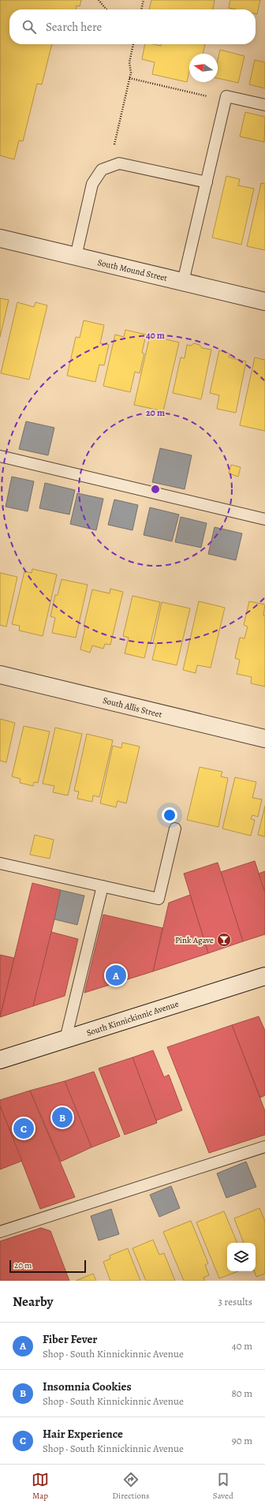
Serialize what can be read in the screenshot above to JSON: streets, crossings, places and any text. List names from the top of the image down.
{
  "streets": {
    "street": ["South Mound Street", "South Allis Street", "South Kinnickinnic Avenue"]
  },
  "places": {
    "bar": ["Pink Agave"]
  },
  "scale_bar": "20 m",
  "north": "left",
  "page": {
    "search": "Search here",
    "pins": ["A", "B", "C"],
    "scale": "20 m",
    "heading": ["Nearby", "3 results"],
    "list": [
      {
        "mark": "A",
        "name": "Fiber Fever",
        "note": "Shop · South Kinnickinnic Avenue",
        "value": "40 m"
      },
      {
        "mark": "B",
        "name": "Insomnia Cookies",
        "note": "Shop · South Kinnickinnic Avenue",
        "value": "80 m"
      },
      {
        "mark": "C",
        "name": "Hair Experience",
        "note": "Shop · South Kinnickinnic Avenue",
        "value": "90 m"
      }
    ],
    "nav": ["Map", "Directions", "Saved"]
  },
  "rings": ["40 m", "20 m"]
}
